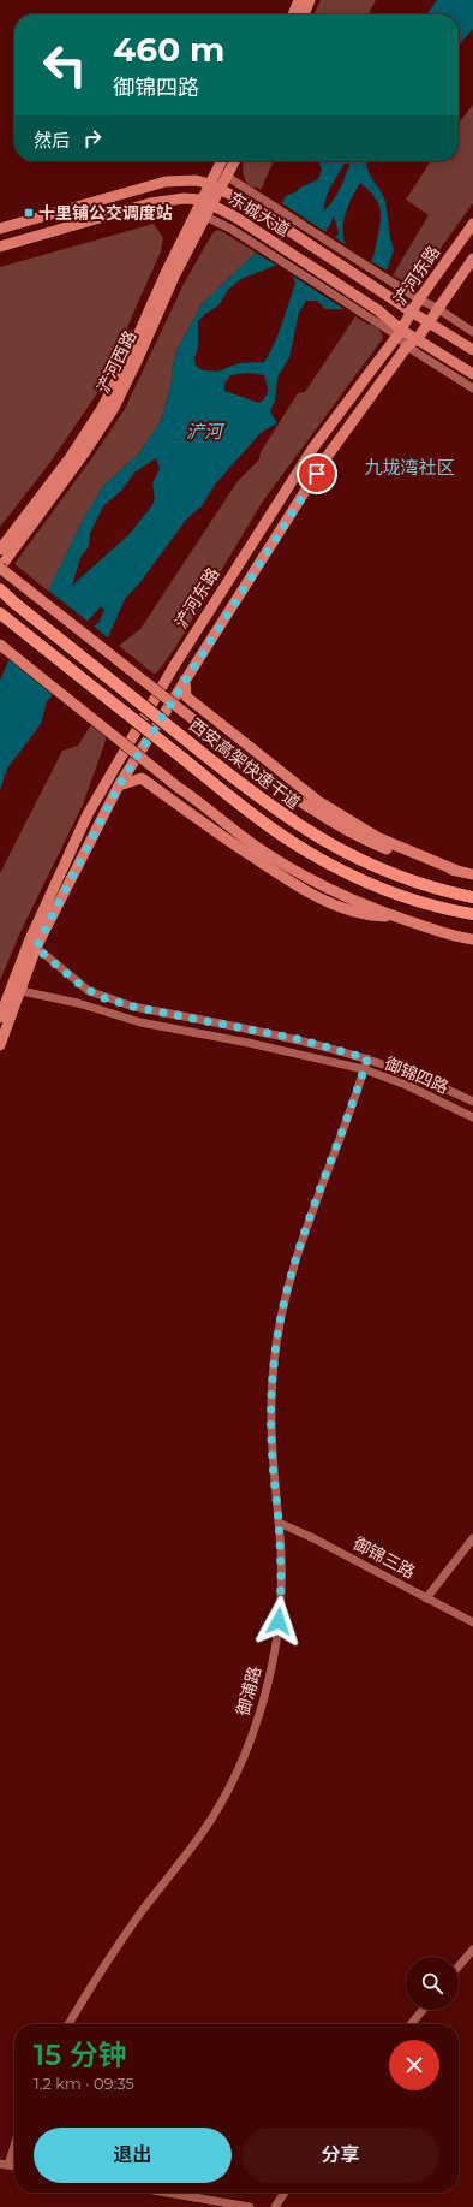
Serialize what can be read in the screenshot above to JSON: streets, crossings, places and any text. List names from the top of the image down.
{
  "streets": {
    "highway": ["西安高架快速干道"],
    "main road": ["东城大道", "浐河东路", "浐河西路"],
    "street": ["御锦四路", "御锦三路", "御浦路"]
  },
  "crossings": [
    ["东城大道", "浐河东路"],
    ["东城大道", "浐河西路"],
    ["浐河东路", "御锦四路"],
    ["御锦四路", "御浦路"],
    ["御锦三路", "御浦路"]
  ],
  "districts": ["九垅湾社区"],
  "water": ["浐河"],
  "places": {
    "transit": ["十里铺公交调度站"]
  },
  "page": {
    "turn": ["460 m", "御锦四路"],
    "then": "然后",
    "heading": ["15 分钟", "1.2 km · 09:35"],
    "buttons": ["退出", "分享"]
  }
}
